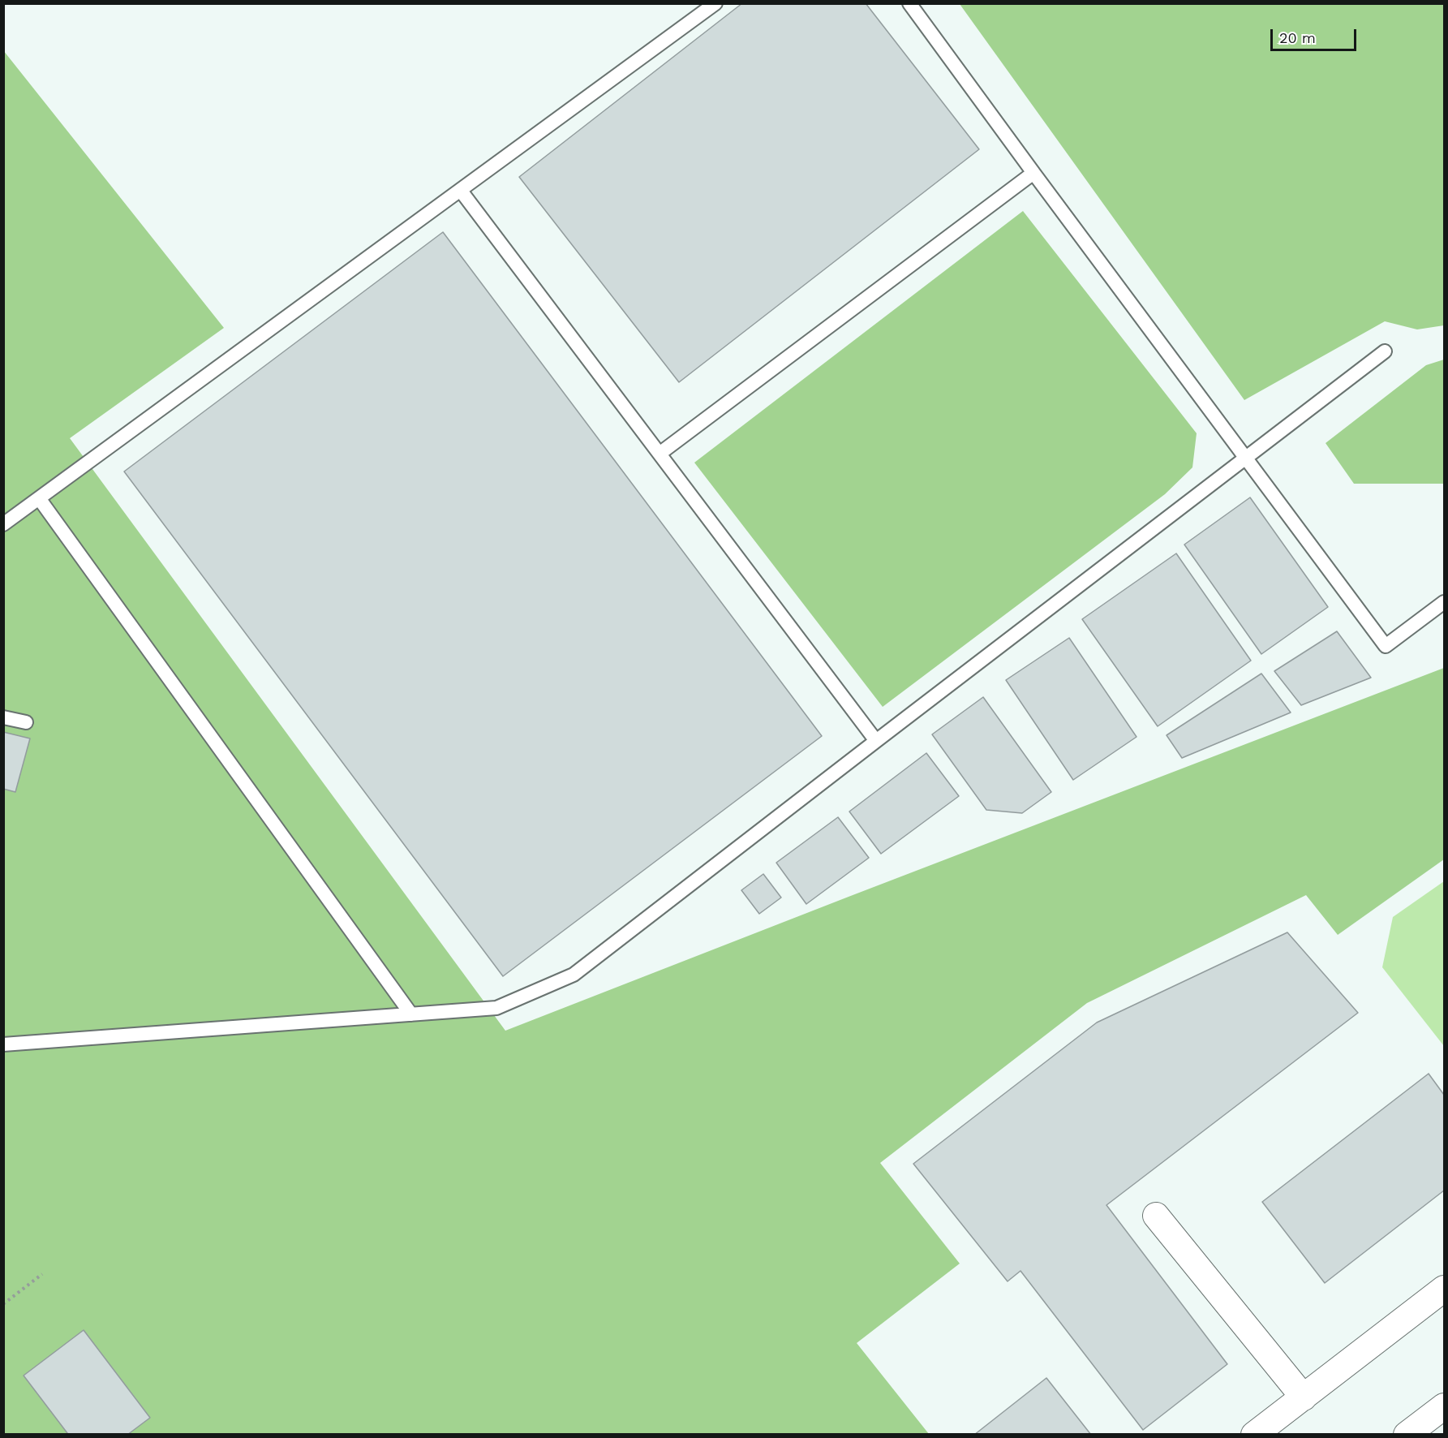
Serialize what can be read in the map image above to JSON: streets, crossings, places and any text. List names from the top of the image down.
{
  "scale_bar": "20 m"
}
